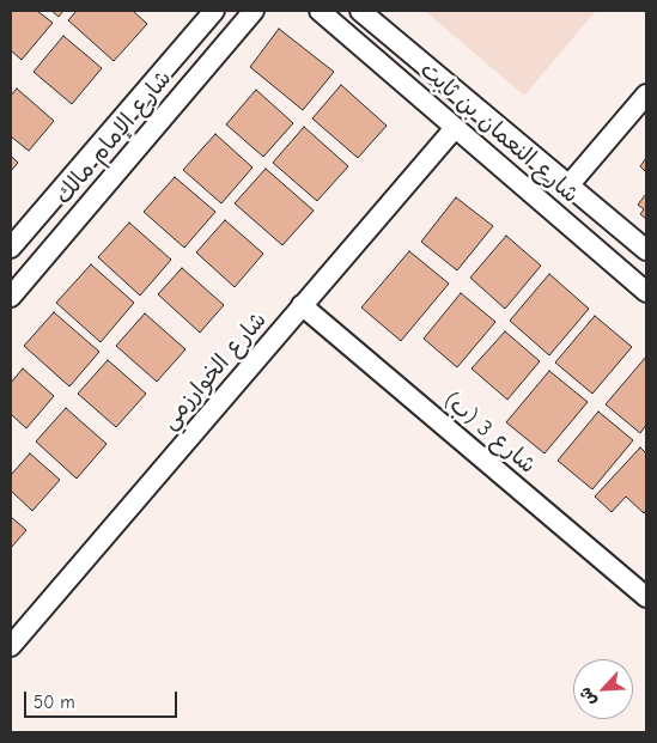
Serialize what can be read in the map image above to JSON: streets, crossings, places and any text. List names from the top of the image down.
{
  "streets": {
    "street": [
      "شارع النعمان بن ثابت",
      "شارع الإمام مالك",
      "شارع الخوارزمي",
      "شارع 3 (ب)"
    ]
  },
  "crossings": [
    ["شارع النعمان بن ثابت", "شارع الخوارزمي"],
    ["شارع الخوارزمي", "شارع 3 (ب)"]
  ],
  "scale_bar": "50 m",
  "north": "bottom left"
}
